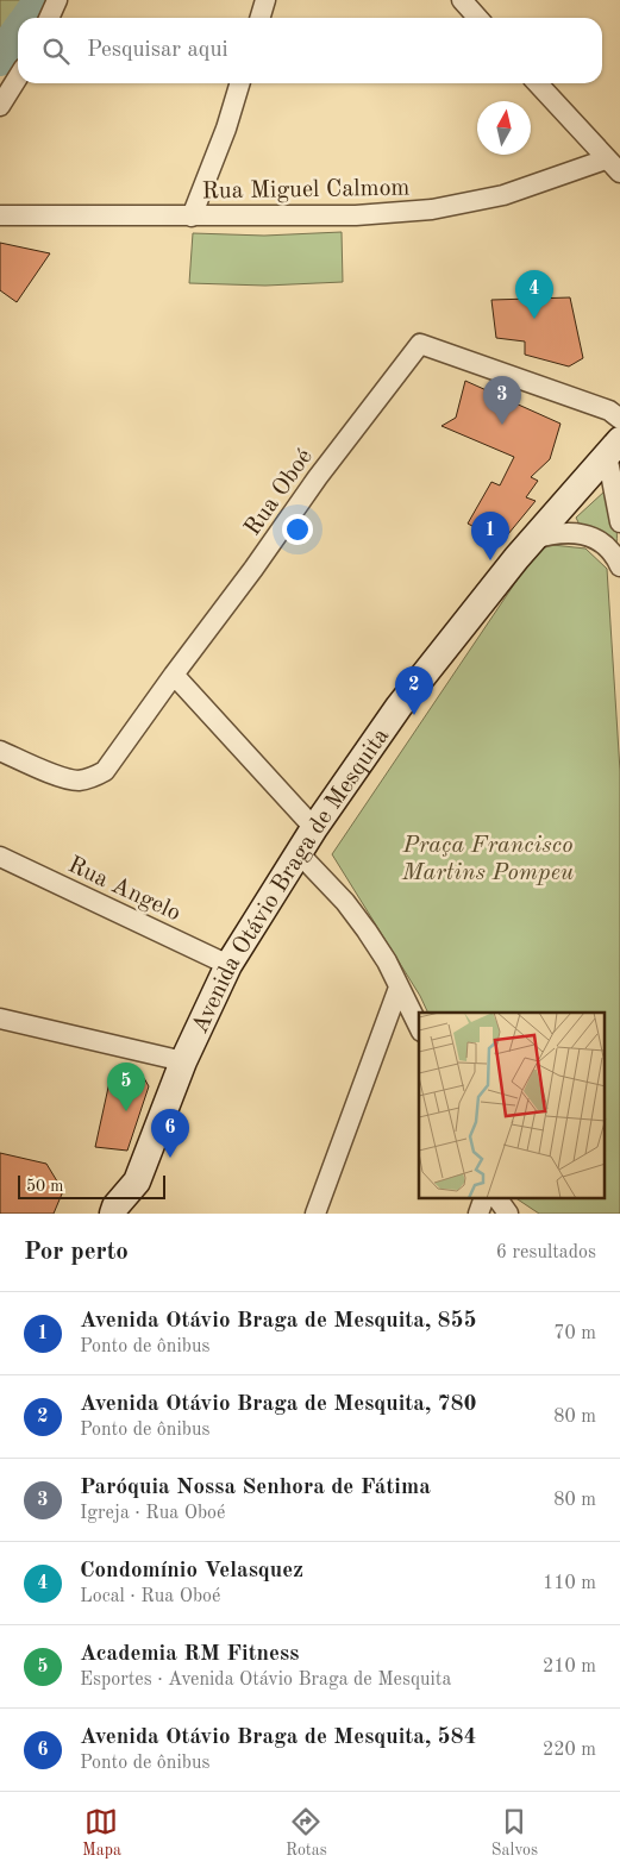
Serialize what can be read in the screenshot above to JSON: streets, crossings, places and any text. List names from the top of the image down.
{
  "streets": {
    "main road": ["Avenida Otávio Braga de Mesquita"],
    "street": ["Rua Miguel Calmom", "Rua Oboé", "Rua Angelo"]
  },
  "crossings": [
    ["Avenida Otávio Braga de Mesquita", "Rua Angelo"]
  ],
  "parks": ["Praça Francisco Martins Pompeu"],
  "scale_bar": "50 m",
  "north": "top",
  "page": {
    "search": "Pesquisar aqui",
    "pins": [
      "4",
      "3",
      "1",
      "2",
      "5",
      "6"
    ],
    "scale": "50 m",
    "heading": ["Por perto", "6 resultados"],
    "list": [
      {
        "mark": "1",
        "name": "Avenida Otávio Braga de Mesquita, 855",
        "note": "Ponto de ônibus",
        "value": "70 m"
      },
      {
        "mark": "2",
        "name": "Avenida Otávio Braga de Mesquita, 780",
        "note": "Ponto de ônibus",
        "value": "80 m"
      },
      {
        "mark": "3",
        "name": "Paróquia Nossa Senhora de Fátima",
        "note": "Igreja · Rua Oboé",
        "value": "80 m"
      },
      {
        "mark": "4",
        "name": "Condomínio Velasquez",
        "note": "Local · Rua Oboé",
        "value": "110 m"
      },
      {
        "mark": "5",
        "name": "Academia RM Fitness",
        "note": "Esportes · Avenida Otávio Braga de Mesquita",
        "value": "210 m"
      },
      {
        "mark": "6",
        "name": "Avenida Otávio Braga de Mesquita, 584",
        "note": "Ponto de ônibus",
        "value": "220 m"
      }
    ],
    "nav": ["Mapa", "Rotas", "Salvos"]
  }
}
